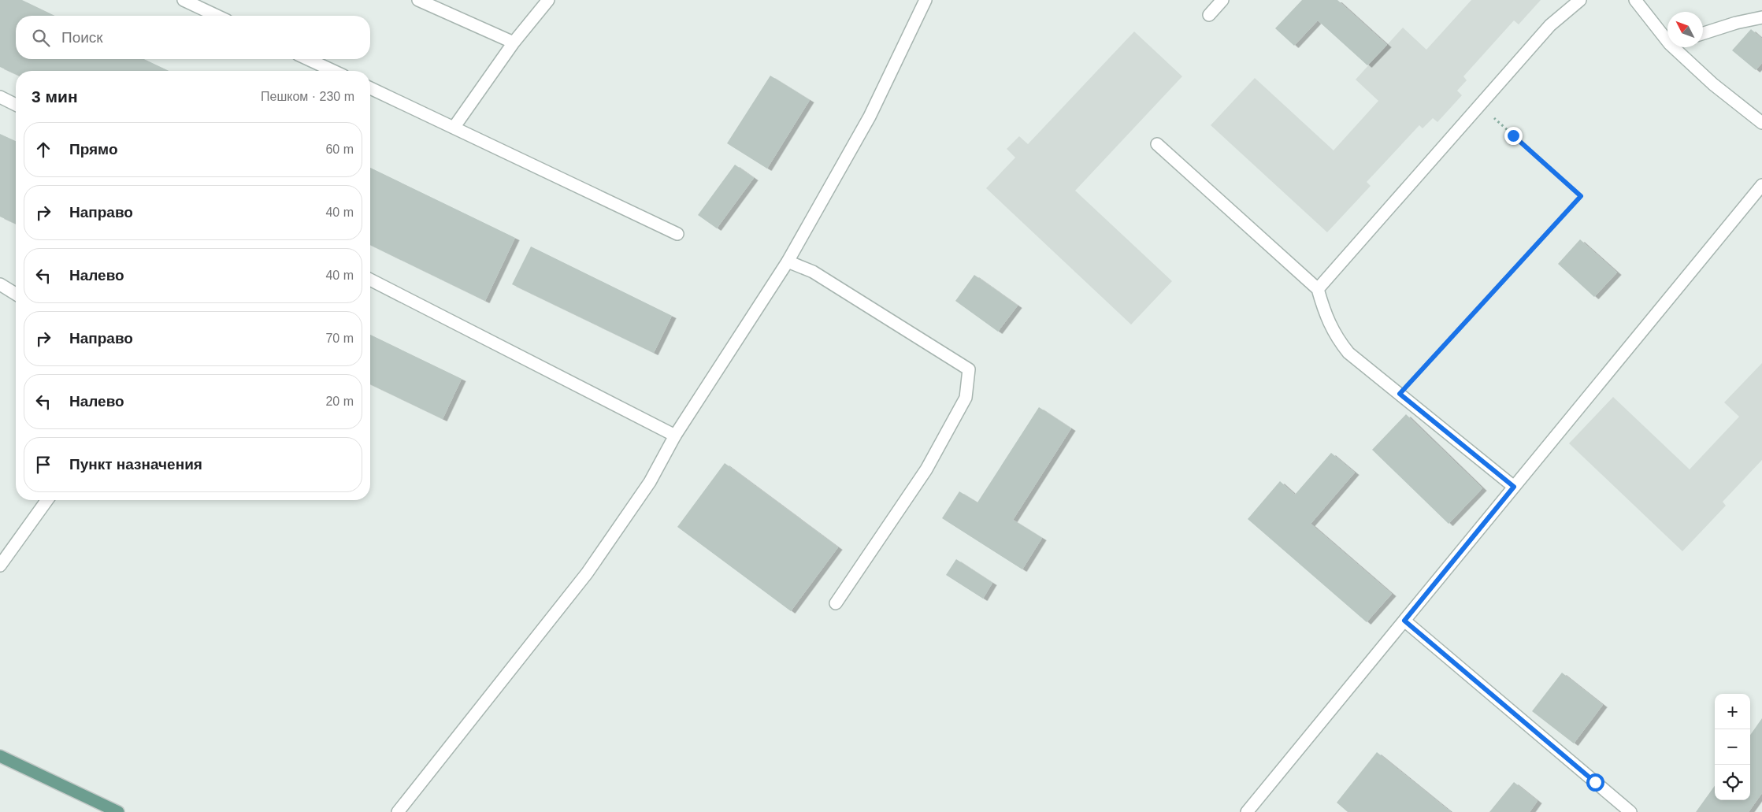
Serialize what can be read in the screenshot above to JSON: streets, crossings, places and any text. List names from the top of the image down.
{
  "north": "top left",
  "page": {
    "search": "Поиск",
    "heading": ["3 мин", "Пешком · 230 m"],
    "list": [
      ["Прямо", "60 m"],
      ["Направо", "40 m"],
      ["Налево", "40 m"],
      ["Направо", "70 m"],
      ["Налево", "20 m"],
      "Пункт назначения"
    ],
    "map_buttons": ["+", "−"]
  }
}
